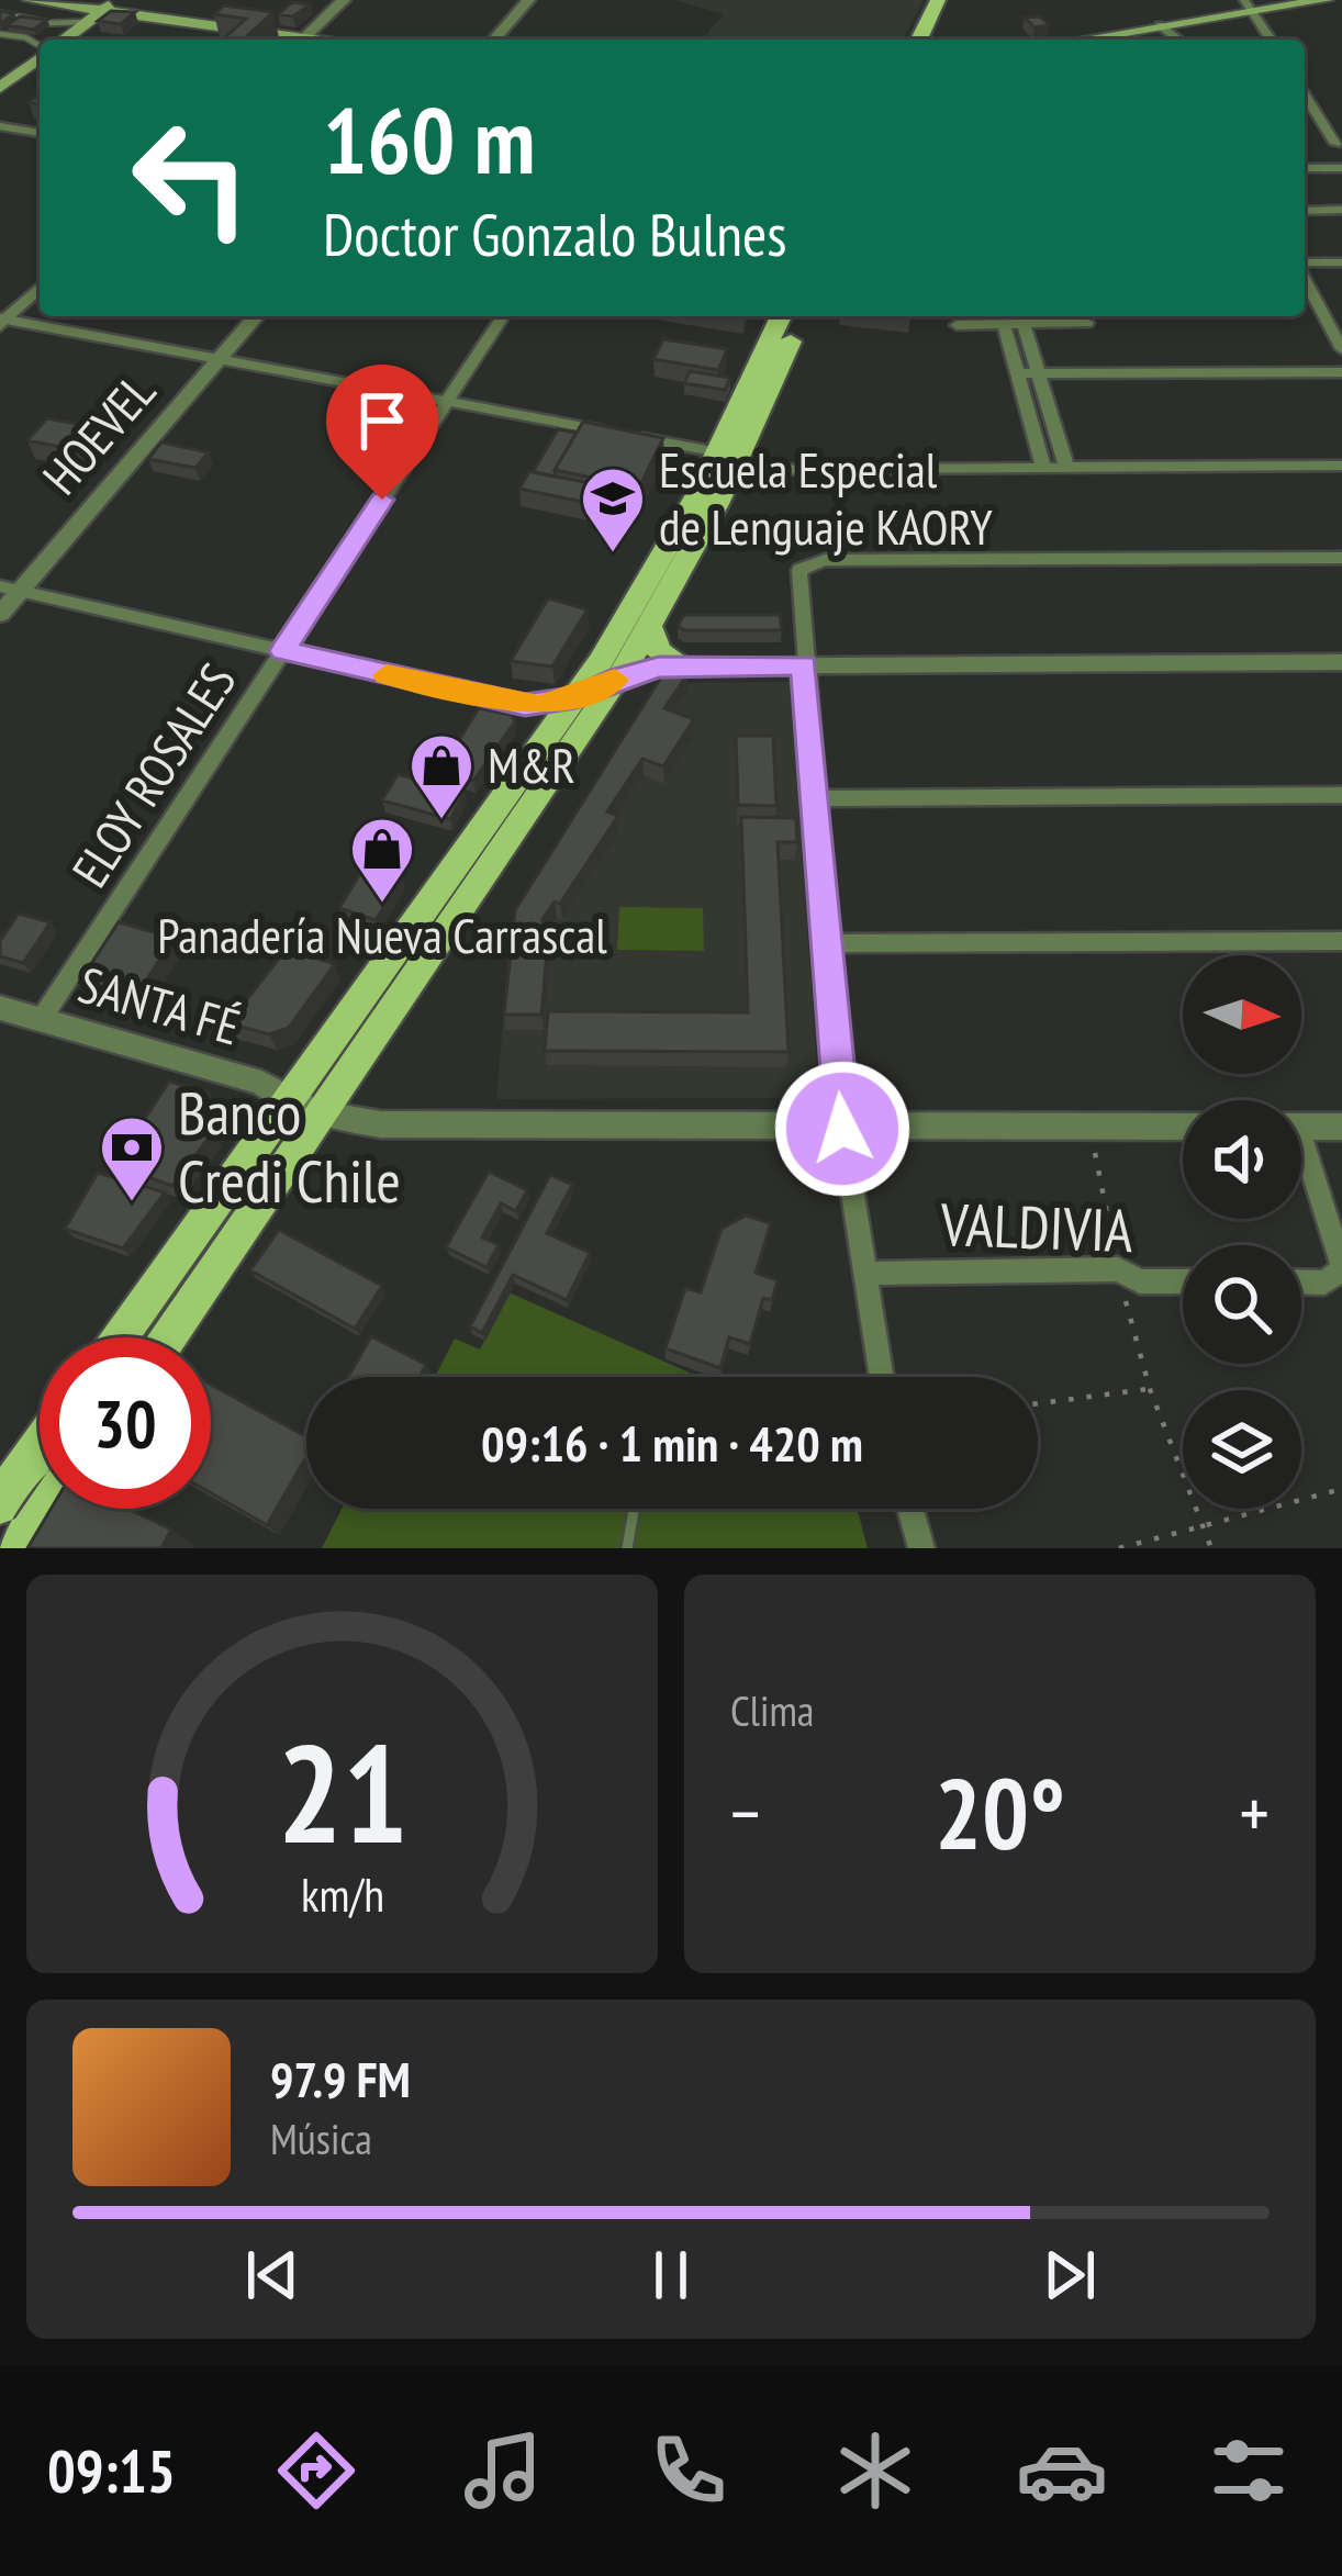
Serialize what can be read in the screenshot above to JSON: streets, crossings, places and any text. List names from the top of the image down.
{
  "streets": {
    "street": [
      "HOEVEL",
      "ELOY ROSALES",
      "SANTA FÉ",
      "VALDIVIA"
    ]
  },
  "crossings": [
    ["ELOY ROSALES", "SANTA FÉ"]
  ],
  "places": {
    "school or university": ["Escuela Especial de Lenguaje KAORY"],
    "shop": ["M&R", "Panadería Nueva Carrascal"],
    "bank": ["Banco Credi Chile"]
  },
  "north": "right",
  "page": {
    "turn": ["160 m", "Doctor Gonzalo Bulnes"],
    "limit": "30",
    "trip": "09:16 · 1 min · 420 m",
    "tile": "Clima",
    "heat": ["−", "20°", "+"],
    "song": ["97.9 FM", "Música"],
    "tabs": "09:15",
    "gauge": ["21", "km/h"]
  }
}
